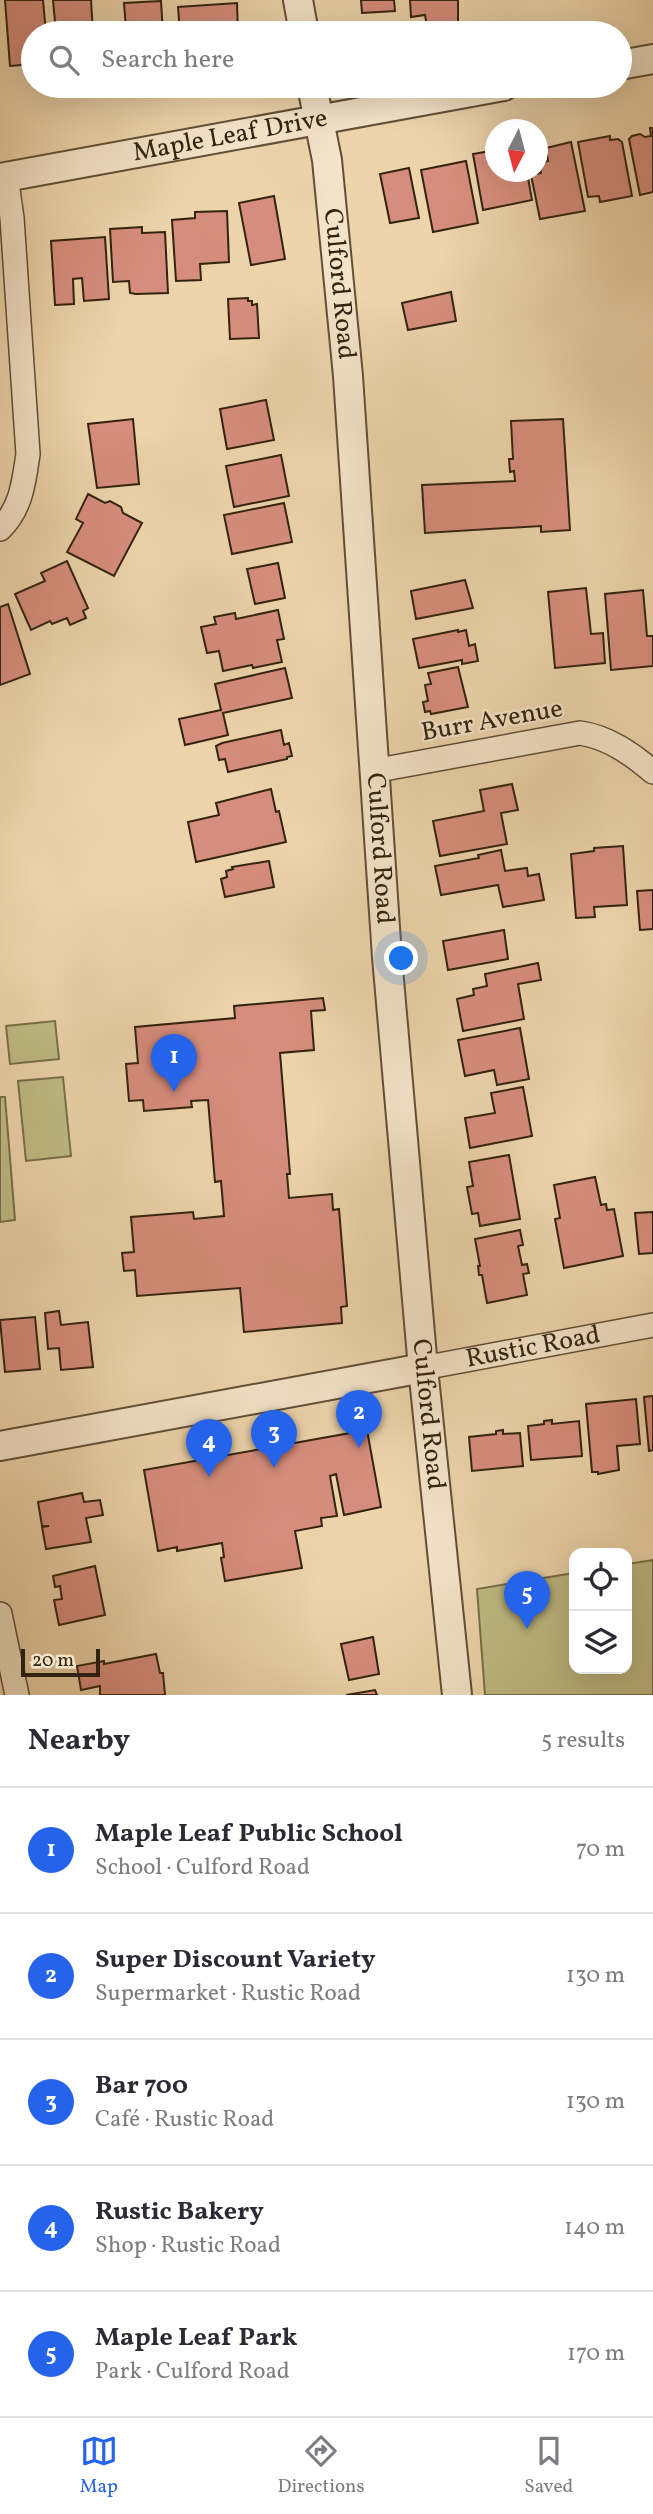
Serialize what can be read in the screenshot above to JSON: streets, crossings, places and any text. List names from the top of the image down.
{
  "streets": {
    "street": [
      "Maple Leaf Drive",
      "Culford Road",
      "Burr Avenue",
      "Rustic Road"
    ]
  },
  "crossings": [
    ["Maple Leaf Drive", "Culford Road"],
    ["Culford Road", "Burr Avenue"],
    ["Culford Road", "Rustic Road"]
  ],
  "scale_bar": "20 m",
  "north": "bottom",
  "page": {
    "search": "Search here",
    "pins": [
      "1",
      "2",
      "3",
      "4",
      "5"
    ],
    "scale": "20 m",
    "heading": ["Nearby", "5 results"],
    "list": [
      {
        "mark": "1",
        "name": "Maple Leaf Public School",
        "note": "School · Culford Road",
        "value": "70 m"
      },
      {
        "mark": "2",
        "name": "Super Discount Variety",
        "note": "Supermarket · Rustic Road",
        "value": "130 m"
      },
      {
        "mark": "3",
        "name": "Bar 700",
        "note": "Café · Rustic Road",
        "value": "130 m"
      },
      {
        "mark": "4",
        "name": "Rustic Bakery",
        "note": "Shop · Rustic Road",
        "value": "140 m"
      },
      {
        "mark": "5",
        "name": "Maple Leaf Park",
        "note": "Park · Culford Road",
        "value": "170 m"
      }
    ],
    "nav": ["Map", "Directions", "Saved"]
  }
}
